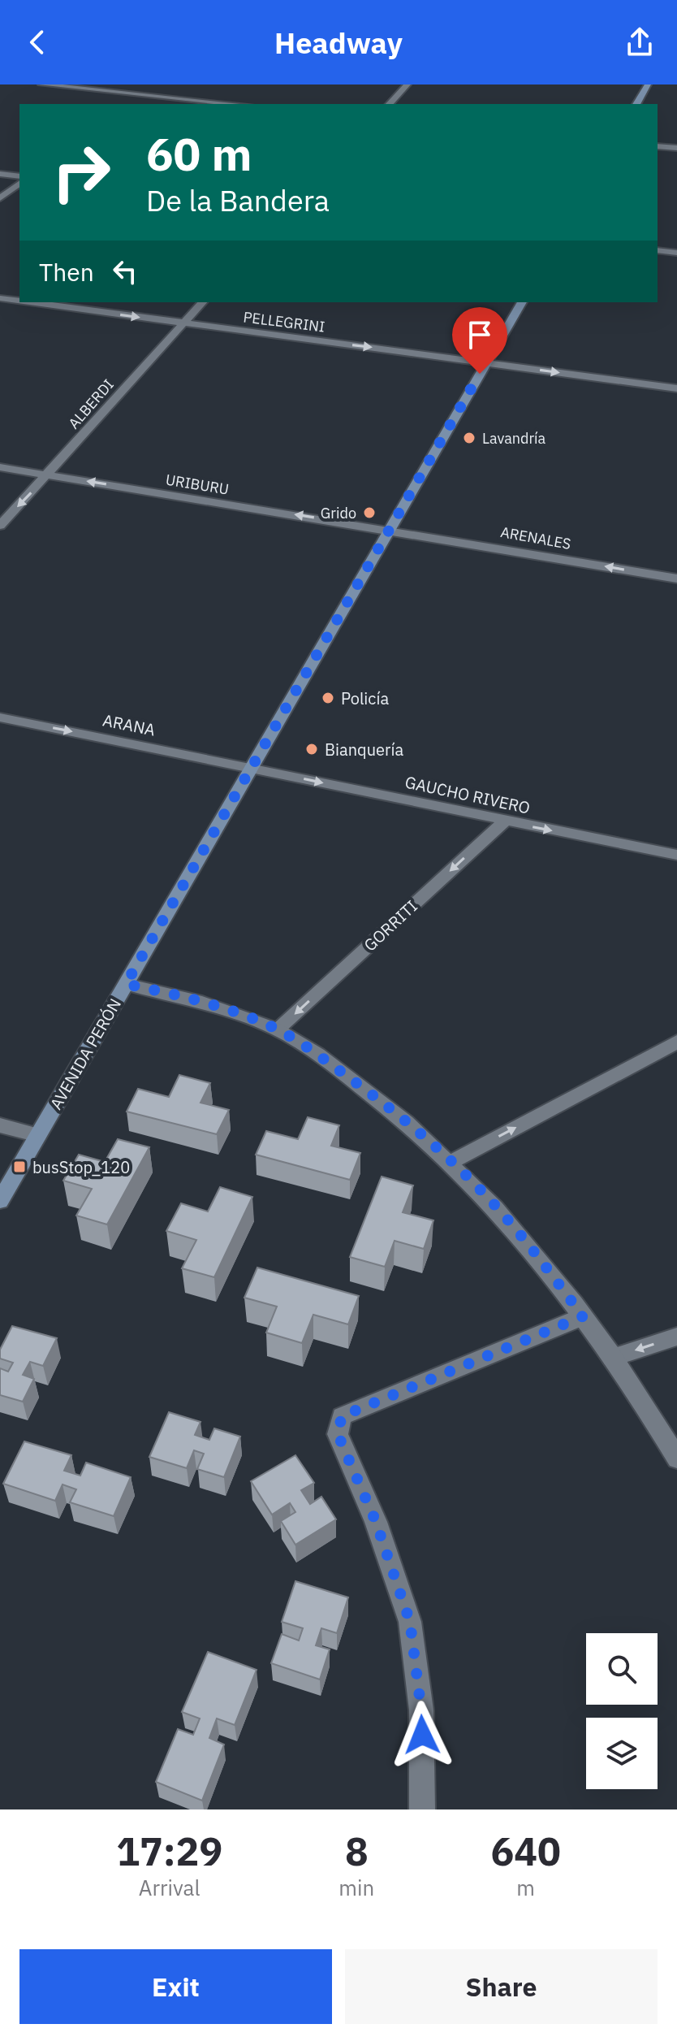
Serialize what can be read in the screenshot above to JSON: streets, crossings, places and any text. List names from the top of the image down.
{
  "streets": {
    "main road": ["AVENIDA PERÓN"],
    "street": [
      "PELLEGRINI",
      "ALBERDI",
      "URIBURU",
      "ARENALES",
      "ARANA",
      "GAUCHO RIVERO",
      "GORRITI"
    ]
  },
  "crossings": [
    ["PELLEGRINI", "ALBERDI"],
    ["PELLEGRINI", "AVENIDA PERÓN"],
    ["ALBERDI", "URIBURU"],
    ["URIBURU", "ARENALES"],
    ["URIBURU", "AVENIDA PERÓN"],
    ["ARENALES", "AVENIDA PERÓN"],
    ["ARANA", "GAUCHO RIVERO"],
    ["ARANA", "AVENIDA PERÓN"],
    ["GAUCHO RIVERO", "GORRITI"],
    ["GAUCHO RIVERO", "AVENIDA PERÓN"]
  ],
  "one_way": [
    "PELLEGRINI",
    "URIBURU",
    "ARENALES",
    "ARANA",
    "GAUCHO RIVERO",
    "GORRITI"
  ],
  "places": {
    "other": [
      "Lavandría",
      "Grido",
      "Policía",
      "Bianquería"
    ],
    "transit": ["busStop_120"]
  },
  "page": {
    "header": "Headway",
    "turn": ["60 m", "De la Bandera"],
    "then": "Then",
    "eta": [
      "17:29",
      "Arrival",
      "8",
      "min",
      "640",
      "m"
    ],
    "buttons": ["Exit", "Share"]
  }
}
